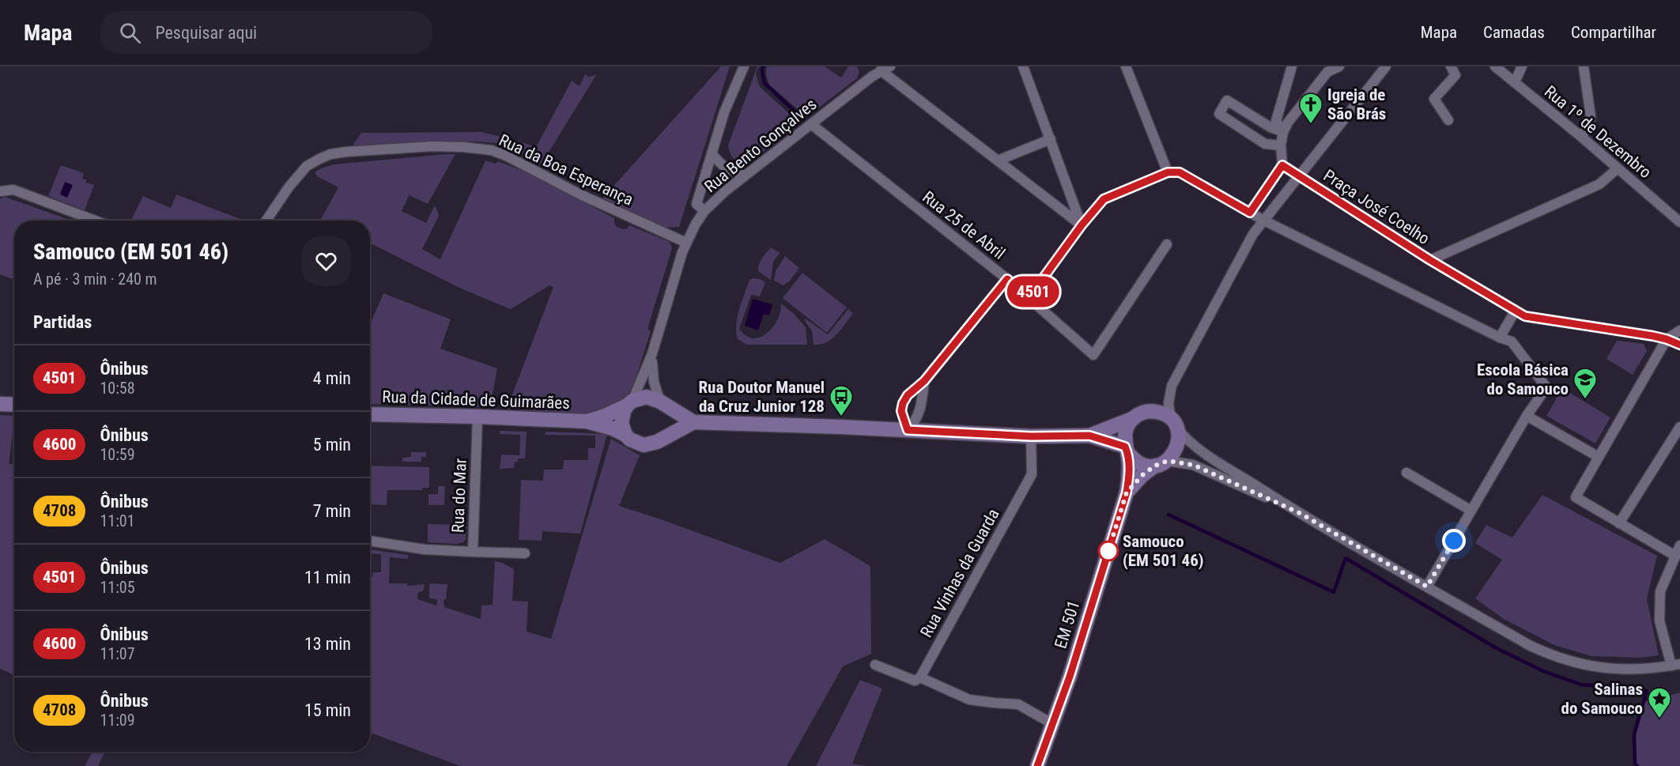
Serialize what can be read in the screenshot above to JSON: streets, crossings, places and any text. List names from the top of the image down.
{
  "streets": {
    "main road": ["Rua da Cidade de Guimarães", "EM 501"],
    "street": [
      "Rua 1º de Dezembro",
      "Rua Bento Gonçalves",
      "Rua da Boa Esperança",
      "Praça José Coelho",
      "Rua 25 de Abril",
      "Rua do Mar",
      "Rua Vinhas da Guarda"
    ]
  },
  "crossings": [
    ["Rua Bento Gonçalves", "Rua da Boa Esperança"],
    ["Rua Bento Gonçalves", "Rua 25 de Abril"],
    ["Praça José Coelho", "EM 501"],
    ["Rua da Cidade de Guimarães", "Rua do Mar"]
  ],
  "places": {
    "church": ["Igreja de São Brás"],
    "school or university": ["Escola Básica do Samouco"],
    "bus stop": ["Rua Doutor Manuel da Cruz Junior 128"],
    "other": ["Samouco (EM 501 46)"],
    "place": ["Salinas do Samouco"]
  },
  "lines": ["bus line 4501"],
  "page": {
    "header": "Mapa",
    "search": "Pesquisar aqui",
    "nav": ["Mapa", "Camadas", "Compartilhar"],
    "on_map": "4501",
    "heading": [
      ["Samouco (EM 501 46)", "A pé · 3 min · 240 m"],
      "Partidas"
    ],
    "list": [
      {
        "mark": "4501",
        "name": "Ônibus",
        "note": "10:58",
        "value": "4 min"
      },
      {
        "mark": "4600",
        "name": "Ônibus",
        "note": "10:59",
        "value": "5 min"
      },
      {
        "mark": "4708",
        "name": "Ônibus",
        "note": "11:01",
        "value": "7 min"
      },
      {
        "mark": "4501",
        "name": "Ônibus",
        "note": "11:05",
        "value": "11 min"
      },
      {
        "mark": "4600",
        "name": "Ônibus",
        "note": "11:07",
        "value": "13 min"
      },
      {
        "mark": "4708",
        "name": "Ônibus",
        "note": "11:09",
        "value": "15 min"
      }
    ]
  }
}
